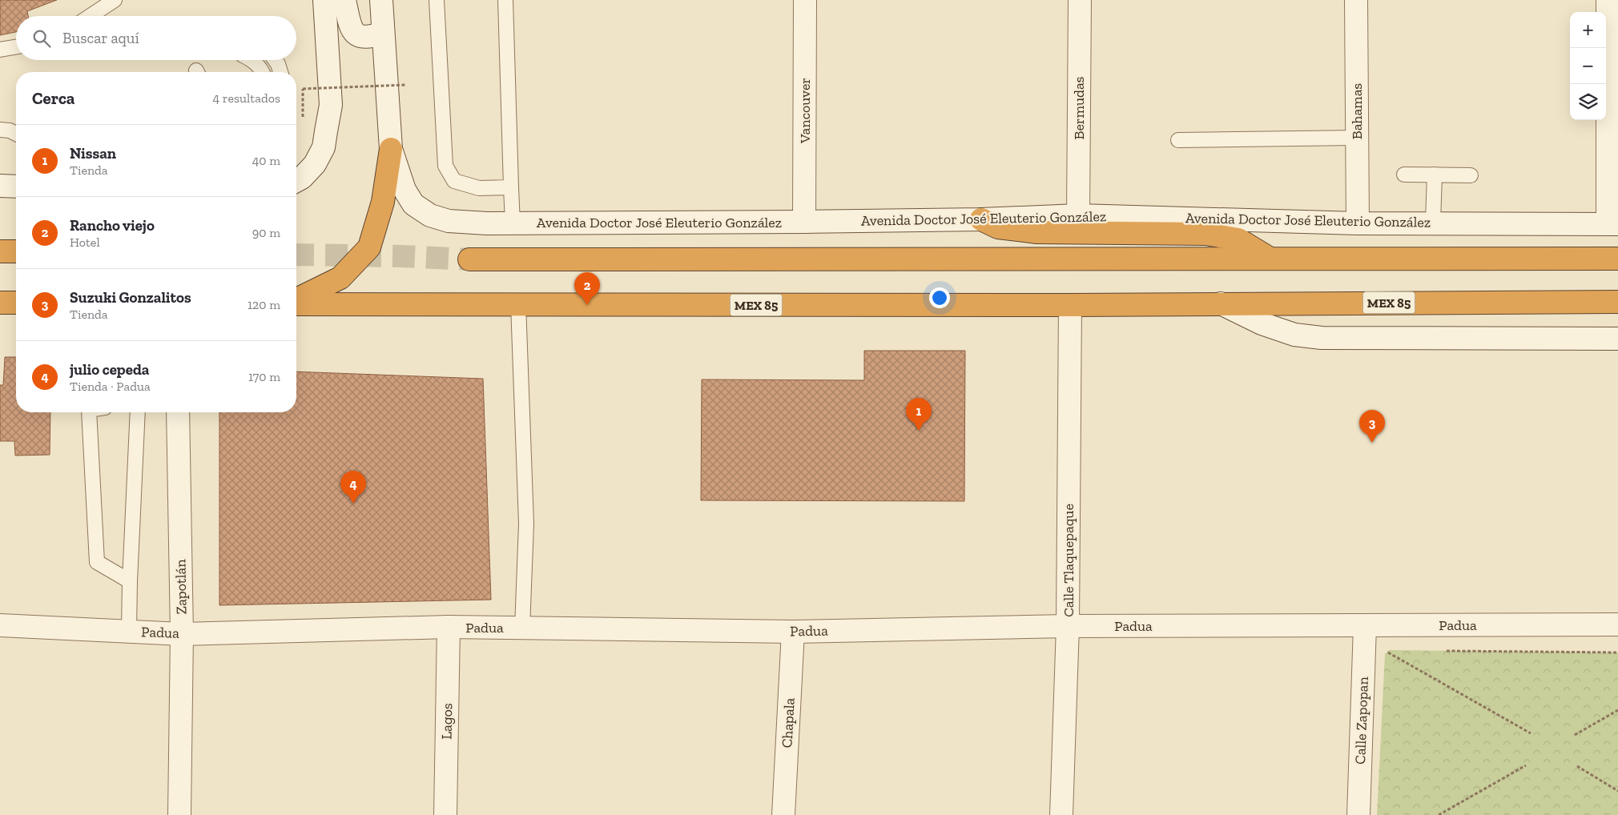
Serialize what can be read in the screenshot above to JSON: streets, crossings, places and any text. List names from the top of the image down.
{
  "streets": {
    "highway": ["MEX 85"],
    "street": [
      "Bermudas",
      "Vancouver",
      "Bahamas",
      "Avenida Doctor José Eleuterio González",
      "Calle Tlaquepaque",
      "Zapotlán",
      "Padua",
      "Calle Zapopan",
      "Lagos",
      "Chapala"
    ]
  },
  "crossings": [
    ["Bermudas", "Avenida Doctor José Eleuterio González"],
    ["Vancouver", "Avenida Doctor José Eleuterio González"],
    ["Bahamas", "Avenida Doctor José Eleuterio González"],
    ["MEX 85", "Calle Tlaquepaque"],
    ["Calle Tlaquepaque", "Padua"],
    ["Zapotlán", "Padua"],
    ["Padua", "Calle Zapopan"],
    ["Padua", "Lagos"],
    ["Padua", "Chapala"]
  ],
  "page": {
    "map_buttons": ["+", "−"],
    "search": "Buscar aquí",
    "heading": ["Cerca", "4 resultados"],
    "list": [
      {
        "mark": "1",
        "name": "Nissan",
        "note": "Tienda",
        "value": "40 m"
      },
      {
        "mark": "2",
        "name": "Rancho viejo",
        "note": "Hotel",
        "value": "90 m"
      },
      {
        "mark": "3",
        "name": "Suzuki Gonzalitos",
        "note": "Tienda",
        "value": "120 m"
      },
      {
        "mark": "4",
        "name": "julio cepeda",
        "note": "Tienda · Padua",
        "value": "170 m"
      }
    ],
    "pins": [
      "2",
      "1",
      "3",
      "4"
    ]
  }
}
